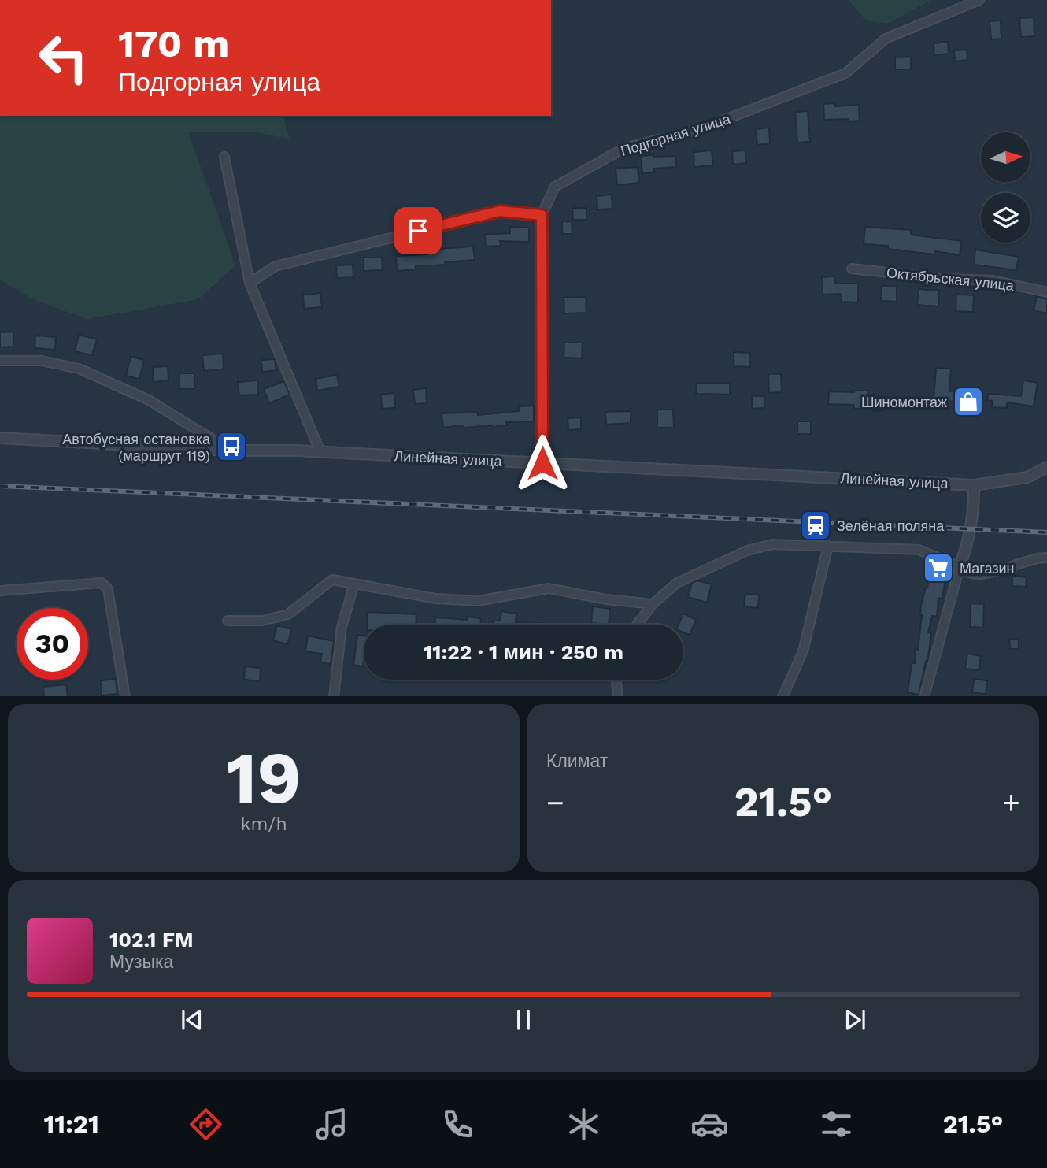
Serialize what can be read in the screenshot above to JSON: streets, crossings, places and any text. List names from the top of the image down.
{
  "streets": {
    "street": ["Подгорная улица", "Октябрьская улица", "Линейная улица"]
  },
  "places": {
    "shop": ["Шиномонтаж"],
    "bus stop": ["Автобусная остановка (маршрут 119)"],
    "station": ["Зелёная поляна"],
    "supermarket": ["Магазин"]
  },
  "north": "right",
  "page": {
    "turn": ["170 m", "Подгорная улица"],
    "limit": "30",
    "trip": "11:22 · 1 мин · 250 m",
    "tile": [
      ["19", "km/h"],
      "Климат"
    ],
    "heat": ["−", "21.5°", "+"],
    "song": ["102.1 FM", "Музыка"],
    "tabs": ["11:21", "21.5°"]
  }
}
